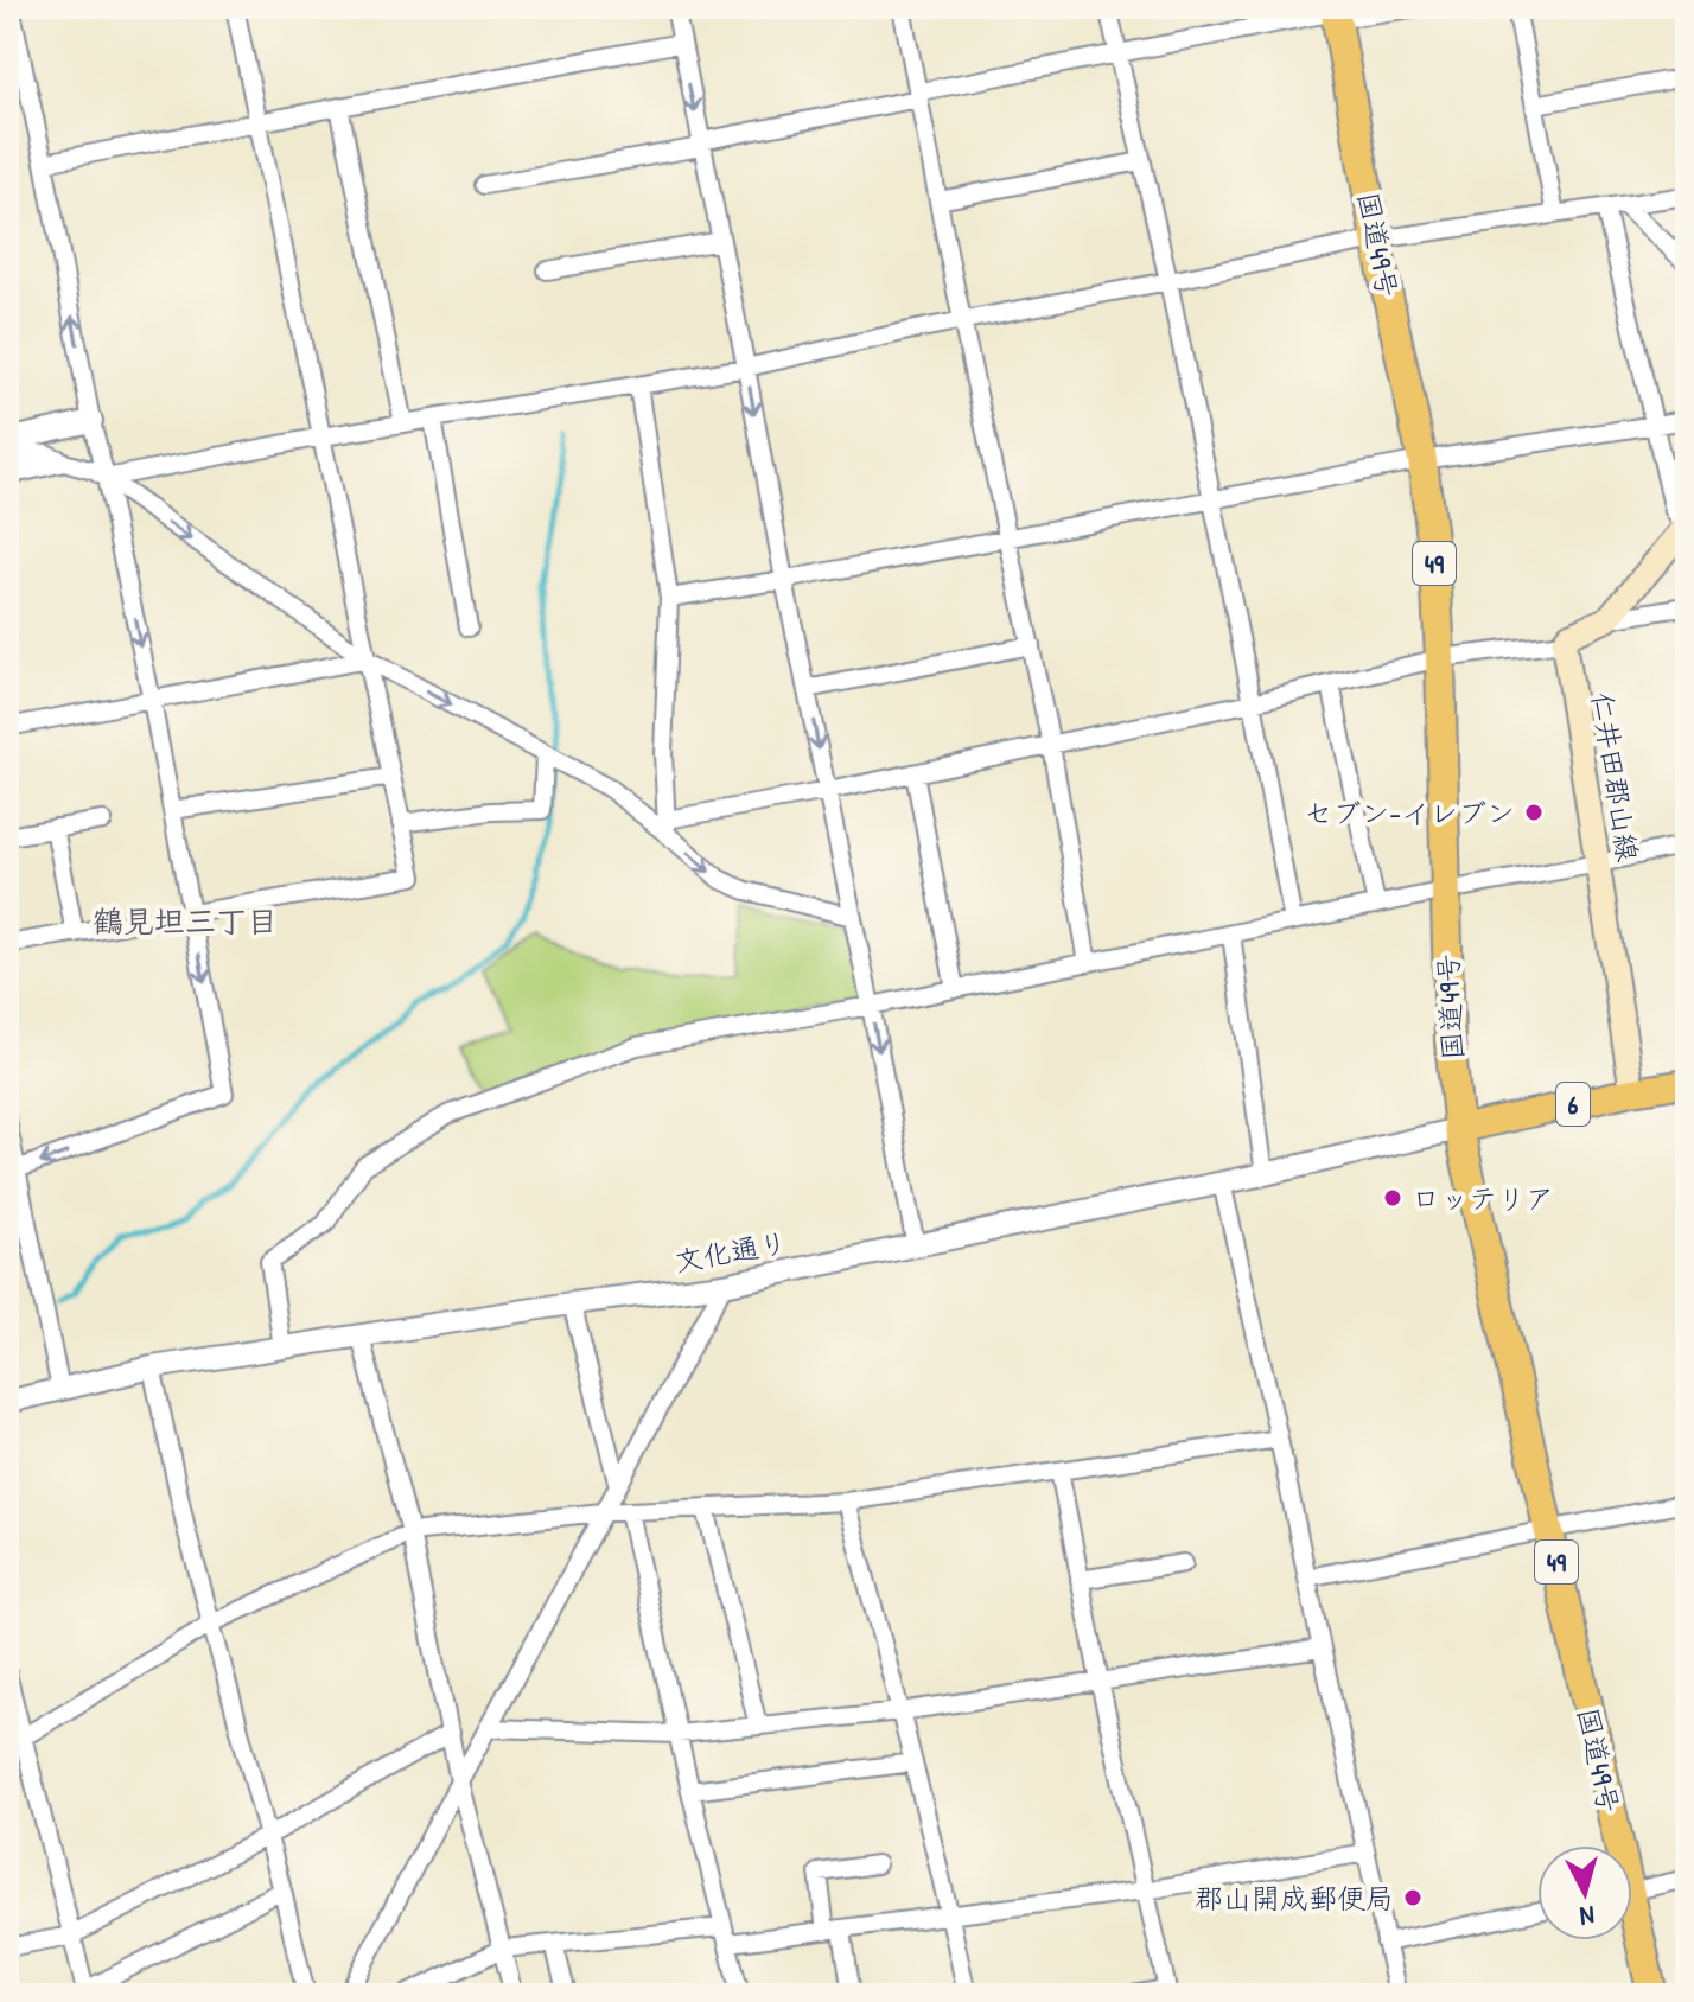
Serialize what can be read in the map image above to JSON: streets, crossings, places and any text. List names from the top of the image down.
{
  "streets": {
    "highway": ["国道49号", "49"],
    "main road": ["仁井田郡山線", "6"],
    "street": ["文化通り"]
  },
  "crossings": [
    ["国道49号", "6"],
    ["国道49号", "文化通り"],
    ["仁井田郡山線", "6"],
    ["6", "文化通り"]
  ],
  "districts": ["鶴見坦三丁目"],
  "places": ["セブン-イレブン", "ロッテリア", "郡山開成郵便局"],
  "north": "bottom"
}
